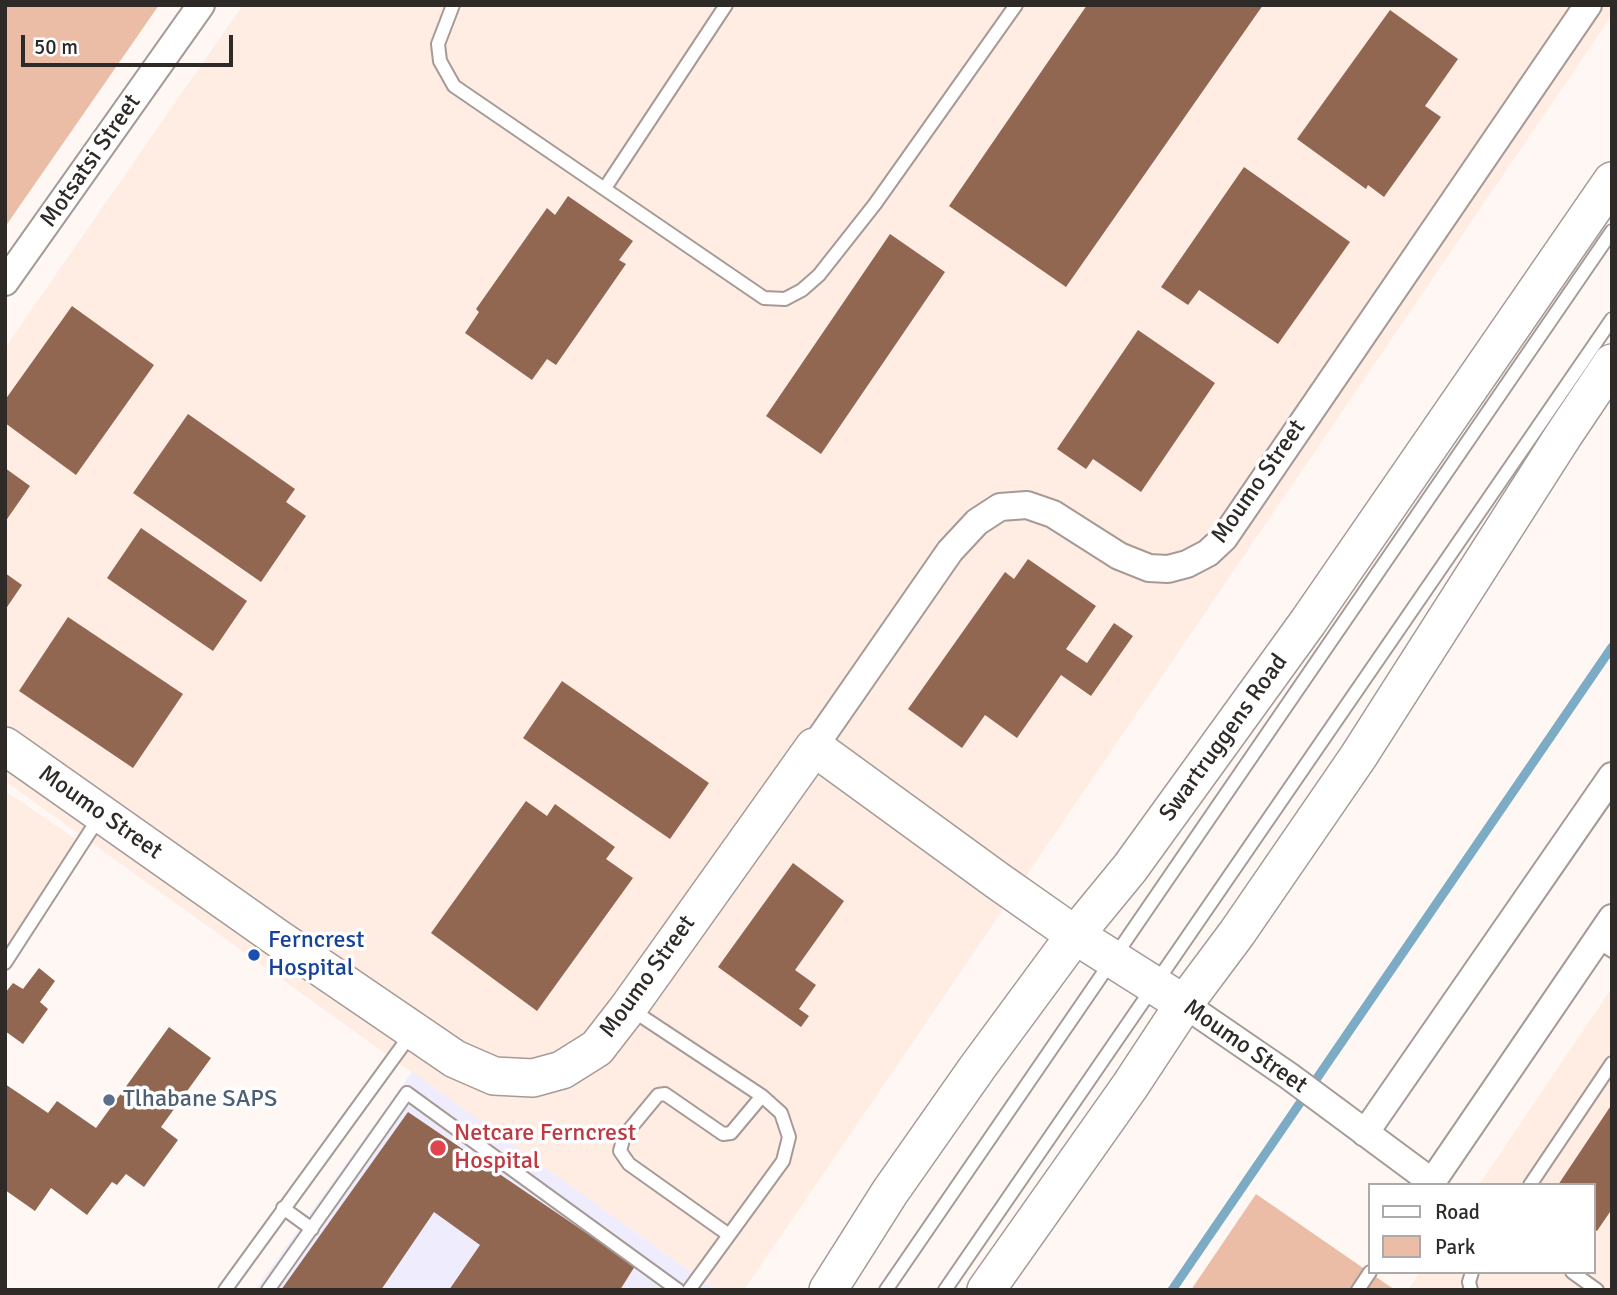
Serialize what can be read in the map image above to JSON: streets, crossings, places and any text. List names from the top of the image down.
{
  "streets": {
    "main road": ["Moumo Street", "Swartruggens Road"],
    "street": ["Motsatsi Street"]
  },
  "crossings": [
    ["Moumo Street", "Swartruggens Road"]
  ],
  "places": ["Ferncrest Hospital", "Tlhabane SAPS", "Netcare Ferncrest Hospital"],
  "legend": ["Road", "Park"],
  "scale_bar": "50 m"
}
